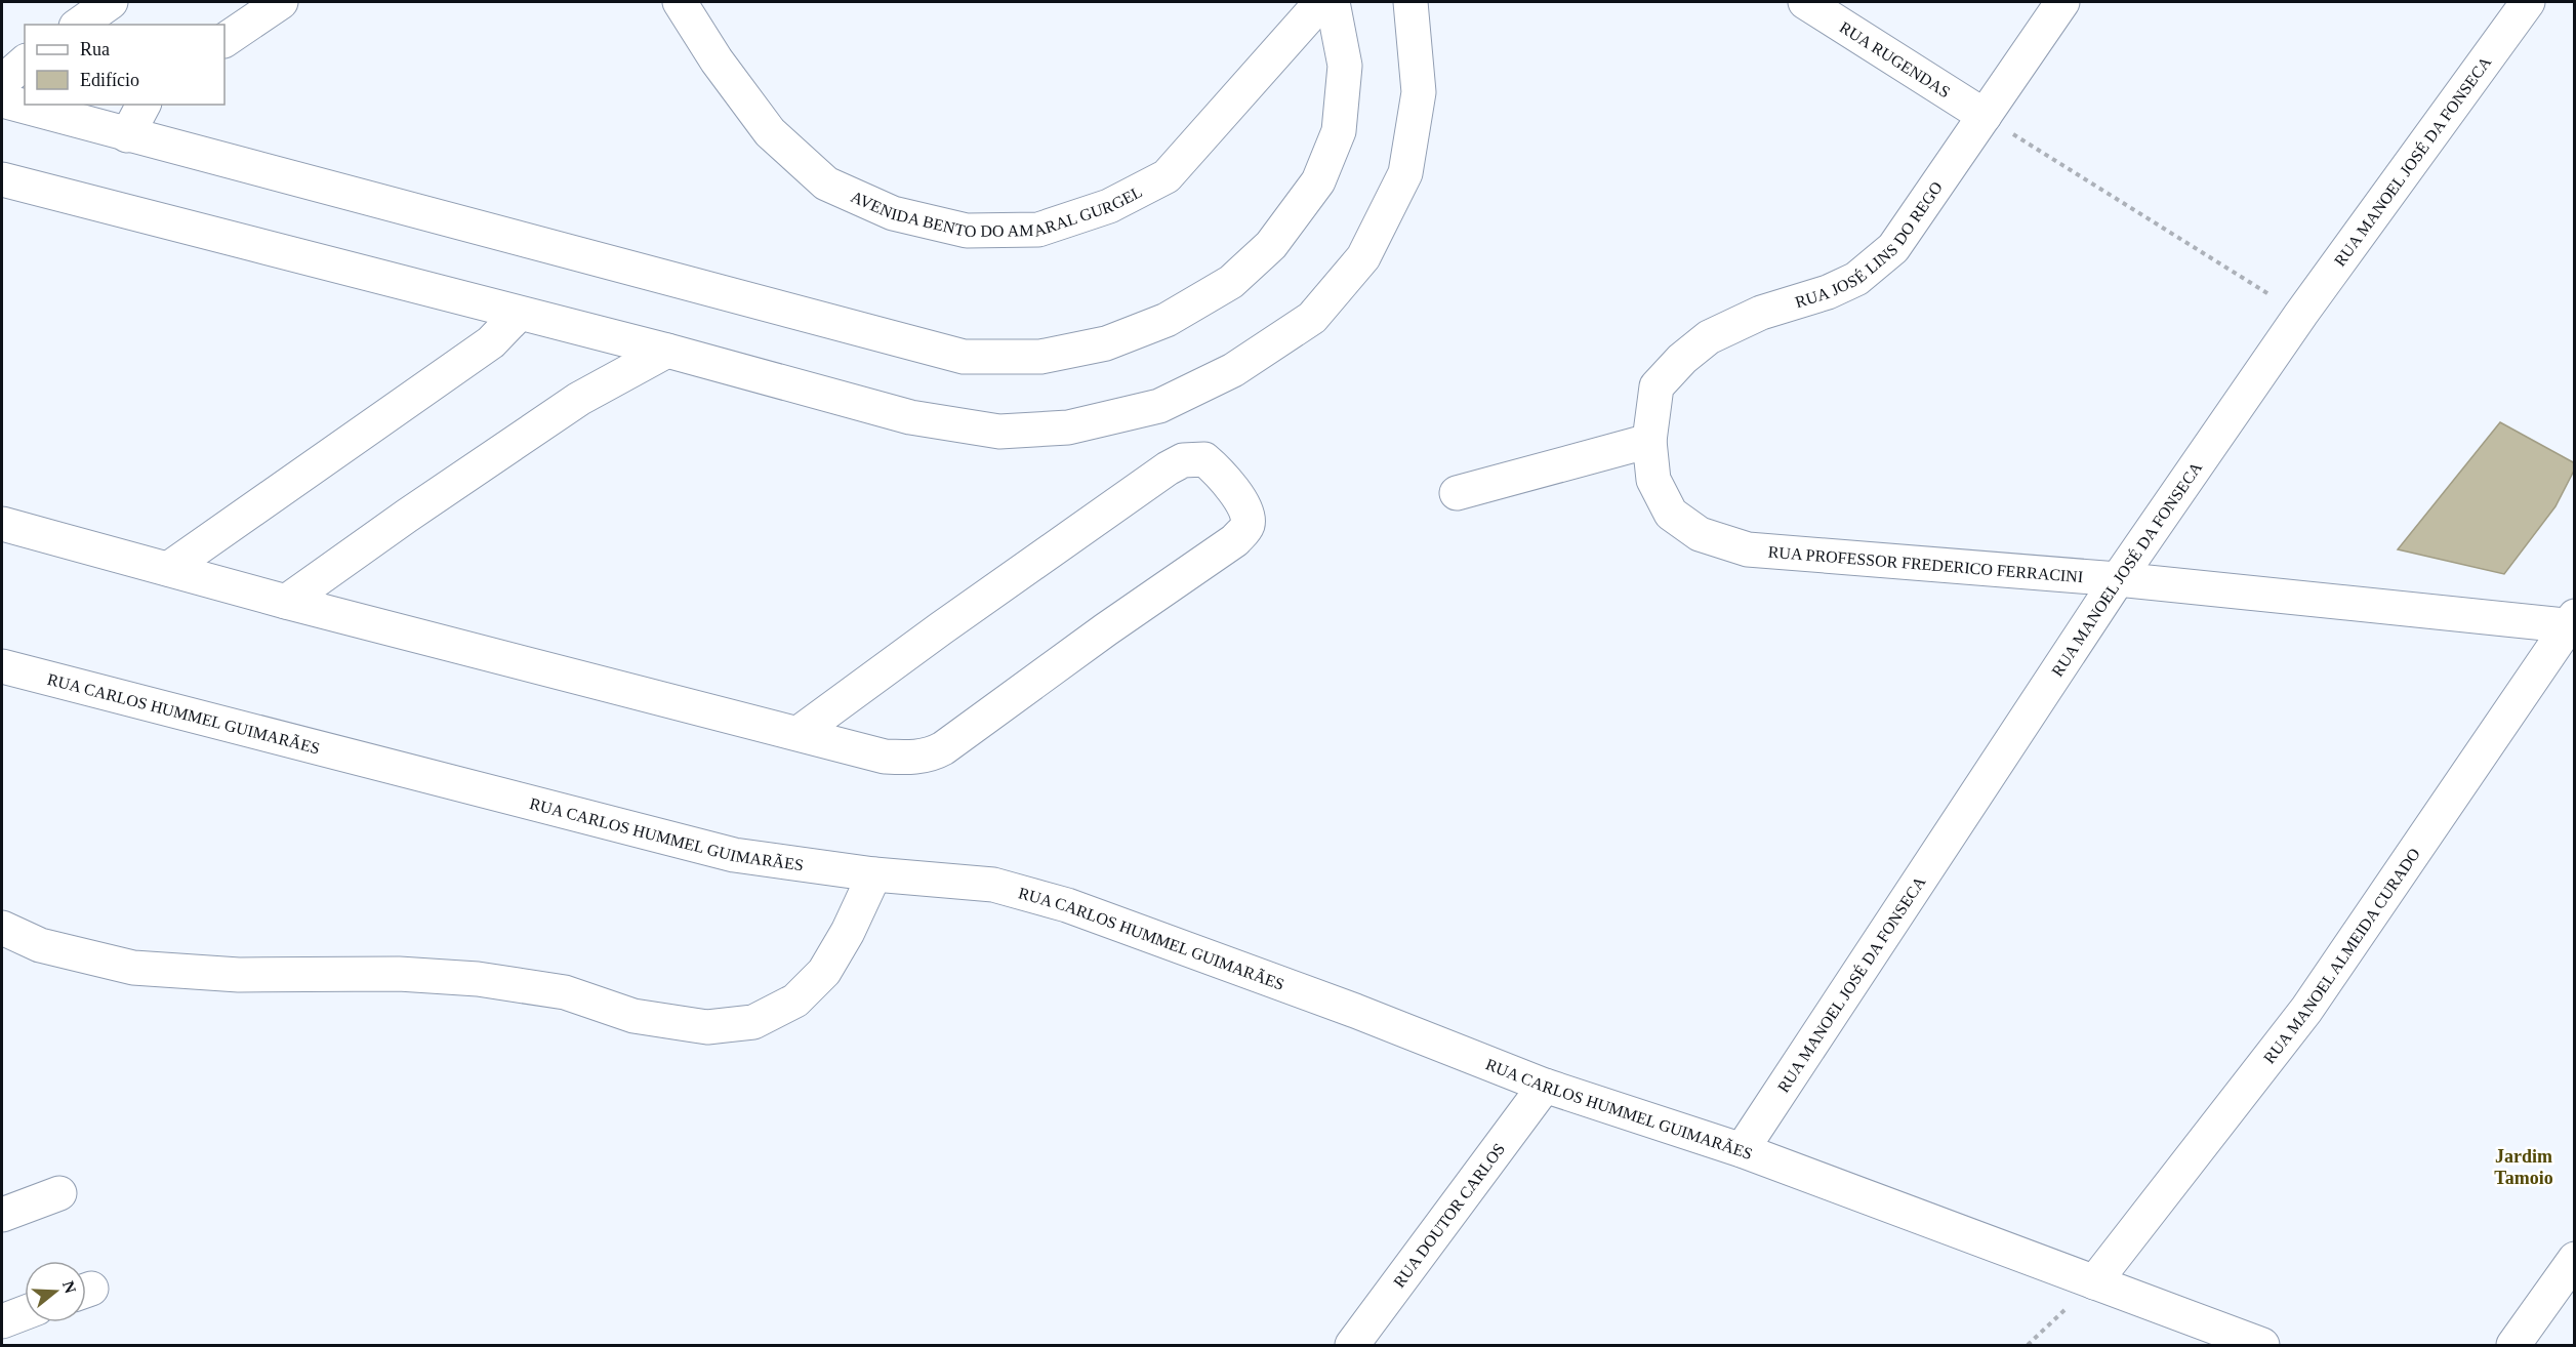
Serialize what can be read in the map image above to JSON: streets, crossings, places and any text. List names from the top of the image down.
{
  "streets": {
    "street": [
      "RUA RUGENDAS",
      "RUA MANOEL JOSÉ DA FONSECA",
      "AVENIDA BENTO DO AMARAL GURGEL",
      "RUA JOSÉ LINS DO REGO",
      "RUA PROFESSOR FREDERICO FERRACINI",
      "RUA CARLOS HUMMEL GUIMARÃES",
      "RUA MANOEL ALMEIDA CURADO",
      "RUA DOUTOR CARLOS"
    ]
  },
  "crossings": [
    ["RUA RUGENDAS", "RUA JOSÉ LINS DO REGO"],
    ["RUA MANOEL JOSÉ DA FONSECA", "RUA PROFESSOR FREDERICO FERRACINI"],
    ["RUA MANOEL JOSÉ DA FONSECA", "RUA CARLOS HUMMEL GUIMARÃES"],
    ["RUA JOSÉ LINS DO REGO", "RUA PROFESSOR FREDERICO FERRACINI"],
    ["RUA PROFESSOR FREDERICO FERRACINI", "RUA MANOEL ALMEIDA CURADO"],
    ["RUA CARLOS HUMMEL GUIMARÃES", "RUA MANOEL ALMEIDA CURADO"],
    ["RUA CARLOS HUMMEL GUIMARÃES", "RUA DOUTOR CARLOS"]
  ],
  "districts": ["Jardim Tamoio"],
  "legend": ["Rua", "Edifício"],
  "north": "right"
}
